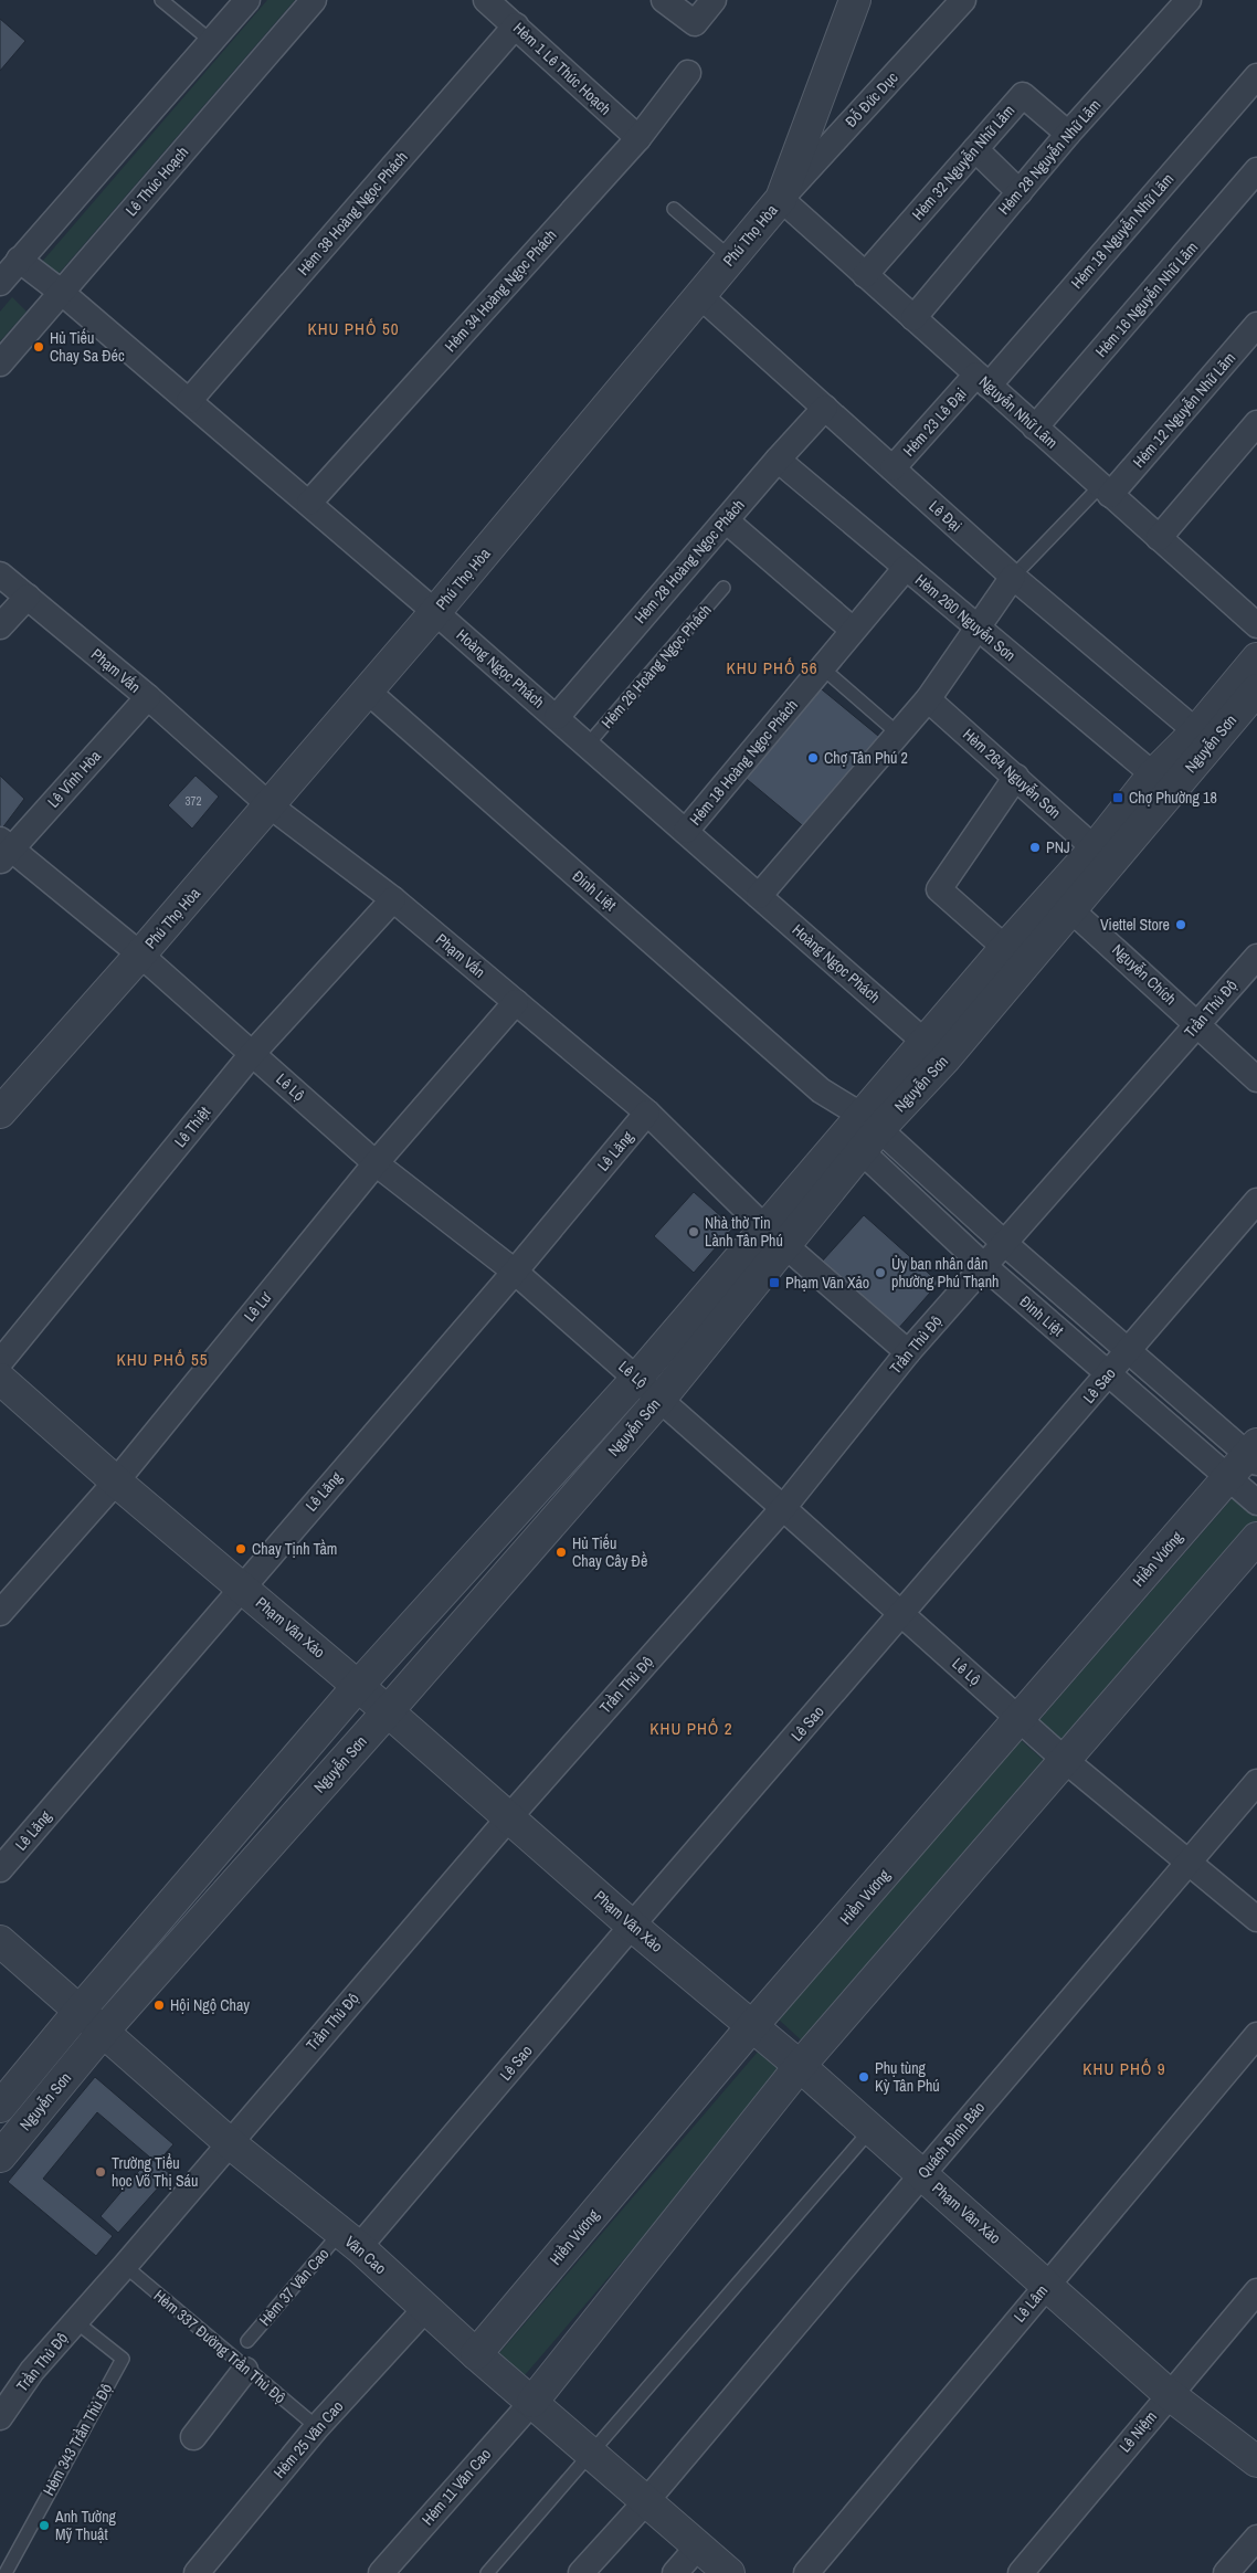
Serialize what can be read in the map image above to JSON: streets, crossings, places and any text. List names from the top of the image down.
{
  "streets": {
    "street": [
      "Hẻm 1 Lê Thúc Hoạch",
      "Đỗ Đức Dục",
      "Hẻm 28 Nguyễn Nhữ Lãm",
      "Hẻm 32 Nguyễn Nhữ Lãm",
      "Lê Thúc Hoạch",
      "Hẻm 38 Hoàng Ngọc Phách",
      "Hẻm 18 Nguyễn Nhữ Lãm",
      "Phú Thọ Hòa",
      "Hẻm 34 Hoàng Ngọc Phách",
      "Hẻm 16 Nguyễn Nhữ Lãm",
      "Hẻm 12 Nguyễn Nhữ Lãm",
      "Nguyễn Nhữ Lãm",
      "Hẻm 23 Lê Đại",
      "Lê Đại",
      "Hẻm 28 Hoàng Ngọc Phách",
      "Hẻm 260 Nguyễn Sơn",
      "Hoàng Ngọc Phách",
      "Phạm Vấn",
      "Nguyễn Sơn",
      "Hẻm 18 Hoàng Ngọc Phách",
      "Hẻm 264 Nguyễn Sơn",
      "Lê Vĩnh Hòa",
      "Đinh Liệt",
      "Nguyễn Chích",
      "Trần Thủ Độ",
      "Lê Lộ",
      "Lê Thiệt",
      "Lê Lăng",
      "Lê Lư",
      "Lê Sao",
      "Hiền Vương",
      "Phạm Văn Xảo",
      "Quách Đình Bảo",
      "Văn Cao",
      "Lê Lâm",
      "Lê Niệm",
      "Hẻm 25 Văn Cao",
      "Hẻm 11 Văn Cao"
    ],
    "lane": [
      "Hẻm 26 Hoàng Ngọc Phách",
      "Hẻm 37 Văn Cao",
      "Hẻm 337 Đường Trần Thủ Độ",
      "Hẻm 343 Trần Thủ Độ"
    ]
  },
  "crossings": [
    ["Hẻm 1 Lê Thúc Hoạch", "Hẻm 38 Hoàng Ngọc Phách"],
    ["Hẻm 1 Lê Thúc Hoạch", "Hẻm 34 Hoàng Ngọc Phách"],
    ["Đỗ Đức Dục", "Phú Thọ Hòa"],
    ["Đỗ Đức Dục", "Nguyễn Nhữ Lãm"],
    ["Hẻm 28 Nguyễn Nhữ Lãm", "Hẻm 32 Nguyễn Nhữ Lãm"],
    ["Hẻm 28 Nguyễn Nhữ Lãm", "Nguyễn Nhữ Lãm"],
    ["Hẻm 32 Nguyễn Nhữ Lãm", "Nguyễn Nhữ Lãm"],
    ["Lê Thúc Hoạch", "Hoàng Ngọc Phách"],
    ["Hẻm 38 Hoàng Ngọc Phách", "Hoàng Ngọc Phách"],
    ["Hẻm 18 Nguyễn Nhữ Lãm", "Nguyễn Nhữ Lãm"],
    ["Hẻm 18 Nguyễn Nhữ Lãm", "Hẻm 23 Lê Đại"],
    ["Phú Thọ Hòa", "Nguyễn Nhữ Lãm"],
    ["Phú Thọ Hòa", "Lê Đại"],
    ["Phú Thọ Hòa", "Hoàng Ngọc Phách"],
    ["Phú Thọ Hòa", "Phạm Vấn"],
    ["Phú Thọ Hòa", "Đinh Liệt"],
    ["Phú Thọ Hòa", "Lê Lộ"],
    ["Hẻm 34 Hoàng Ngọc Phách", "Hoàng Ngọc Phách"],
    ["Hẻm 16 Nguyễn Nhữ Lãm", "Nguyễn Nhữ Lãm"],
    ["Hẻm 12 Nguyễn Nhữ Lãm", "Nguyễn Nhữ Lãm"],
    ["Nguyễn Nhữ Lãm", "Hẻm 23 Lê Đại"],
    ["Hẻm 23 Lê Đại", "Lê Đại"],
    ["Lê Đại", "Hẻm 28 Hoàng Ngọc Phách"],
    ["Lê Đại", "Nguyễn Sơn"],
    ["Hẻm 28 Hoàng Ngọc Phách", "Hẻm 260 Nguyễn Sơn"],
    ["Hẻm 28 Hoàng Ngọc Phách", "Hoàng Ngọc Phách"],
    ["Hẻm 260 Nguyễn Sơn", "Nguyễn Sơn"],
    ["Hẻm 260 Nguyễn Sơn", "Hẻm 18 Hoàng Ngọc Phách"],
    ["Hẻm 26 Hoàng Ngọc Phách", "Hoàng Ngọc Phách"],
    ["Hoàng Ngọc Phách", "Nguyễn Sơn"],
    ["Hoàng Ngọc Phách", "Hẻm 18 Hoàng Ngọc Phách"],
    ["Phạm Vấn", "Nguyễn Sơn"],
    ["Phạm Vấn", "Lê Vĩnh Hòa"],
    ["Phạm Vấn", "Trần Thủ Độ"],
    ["Phạm Vấn", "Lê Thiệt"],
    ["Phạm Vấn", "Lê Lăng"],
    ["Phạm Vấn", "Lê Lư"],
    ["Nguyễn Sơn", "Hẻm 264 Nguyễn Sơn"],
    ["Nguyễn Sơn", "Đinh Liệt"],
    ["Nguyễn Sơn", "Nguyễn Chích"],
    ["Nguyễn Sơn", "Lê Lộ"],
    ["Nguyễn Sơn", "Phạm Văn Xảo"],
    ["Nguyễn Sơn", "Văn Cao"],
    ["Lê Vĩnh Hòa", "Lê Lộ"],
    ["Đinh Liệt", "Trần Thủ Độ"],
    ["Đinh Liệt", "Lê Sao"],
    ["Đinh Liệt", "Hiền Vương"],
    ["Nguyễn Chích", "Trần Thủ Độ"],
    ["Trần Thủ Độ", "Lê Lộ"],
    ["Trần Thủ Độ", "Phạm Văn Xảo"],
    ["Trần Thủ Độ", "Văn Cao"],
    ["Trần Thủ Độ", "Hẻm 337 Đường Trần Thủ Độ"],
    ["Trần Thủ Độ", "Hẻm 343 Trần Thủ Độ"],
    ["Lê Lộ", "Lê Thiệt"],
    ["Lê Lộ", "Lê Lăng"],
    ["Lê Lộ", "Lê Lư"],
    ["Lê Lộ", "Lê Sao"],
    ["Lê Lộ", "Hiền Vương"],
    ["Lê Lộ", "Quách Đình Bảo"],
    ["Lê Lăng", "Phạm Văn Xảo"],
    ["Lê Lư", "Phạm Văn Xảo"],
    ["Lê Sao", "Phạm Văn Xảo"],
    ["Lê Sao", "Văn Cao"],
    ["Lê Sao", "Hẻm 37 Văn Cao"],
    ["Hiền Vương", "Phạm Văn Xảo"],
    ["Hiền Vương", "Văn Cao"],
    ["Phạm Văn Xảo", "Quách Đình Bảo"],
    ["Phạm Văn Xảo", "Lê Lâm"],
    ["Phạm Văn Xảo", "Lê Niệm"],
    ["Quách Đình Bảo", "Văn Cao"],
    ["Văn Cao", "Hẻm 37 Văn Cao"],
    ["Văn Cao", "Hẻm 25 Văn Cao"],
    ["Văn Cao", "Hẻm 11 Văn Cao"],
    ["Hẻm 337 Đường Trần Thủ Độ", "Hẻm 25 Văn Cao"]
  ],
  "districts": [
    "KHU PHỐ 50",
    "KHU PHỐ 56",
    "KHU PHỐ 55",
    "KHU PHỐ 2",
    "KHU PHỐ 9"
  ],
  "places": {
    "other": [
      "Hủ Tiếu Chay Sa Đéc",
      "Chợ Tân Phú 2",
      "PNJ",
      "Viettel Store",
      "Nhà thờ Tin Lành Tân Phú",
      "Ủy ban nhân dân phường Phú Thạnh",
      "Chay Tịnh Tầm",
      "Hủ Tiếu Chay Cây Đề",
      "Hội Ngộ Chay",
      "Phụ tùng Kỳ Tân Phú",
      "Trường Tiểu học Võ Thị Sáu",
      "Anh Tường Mỹ Thuật"
    ],
    "transit": ["Chợ Phường 18", "Phạm Văn Xảo"]
  },
  "house_numbers": ["372"]
}
